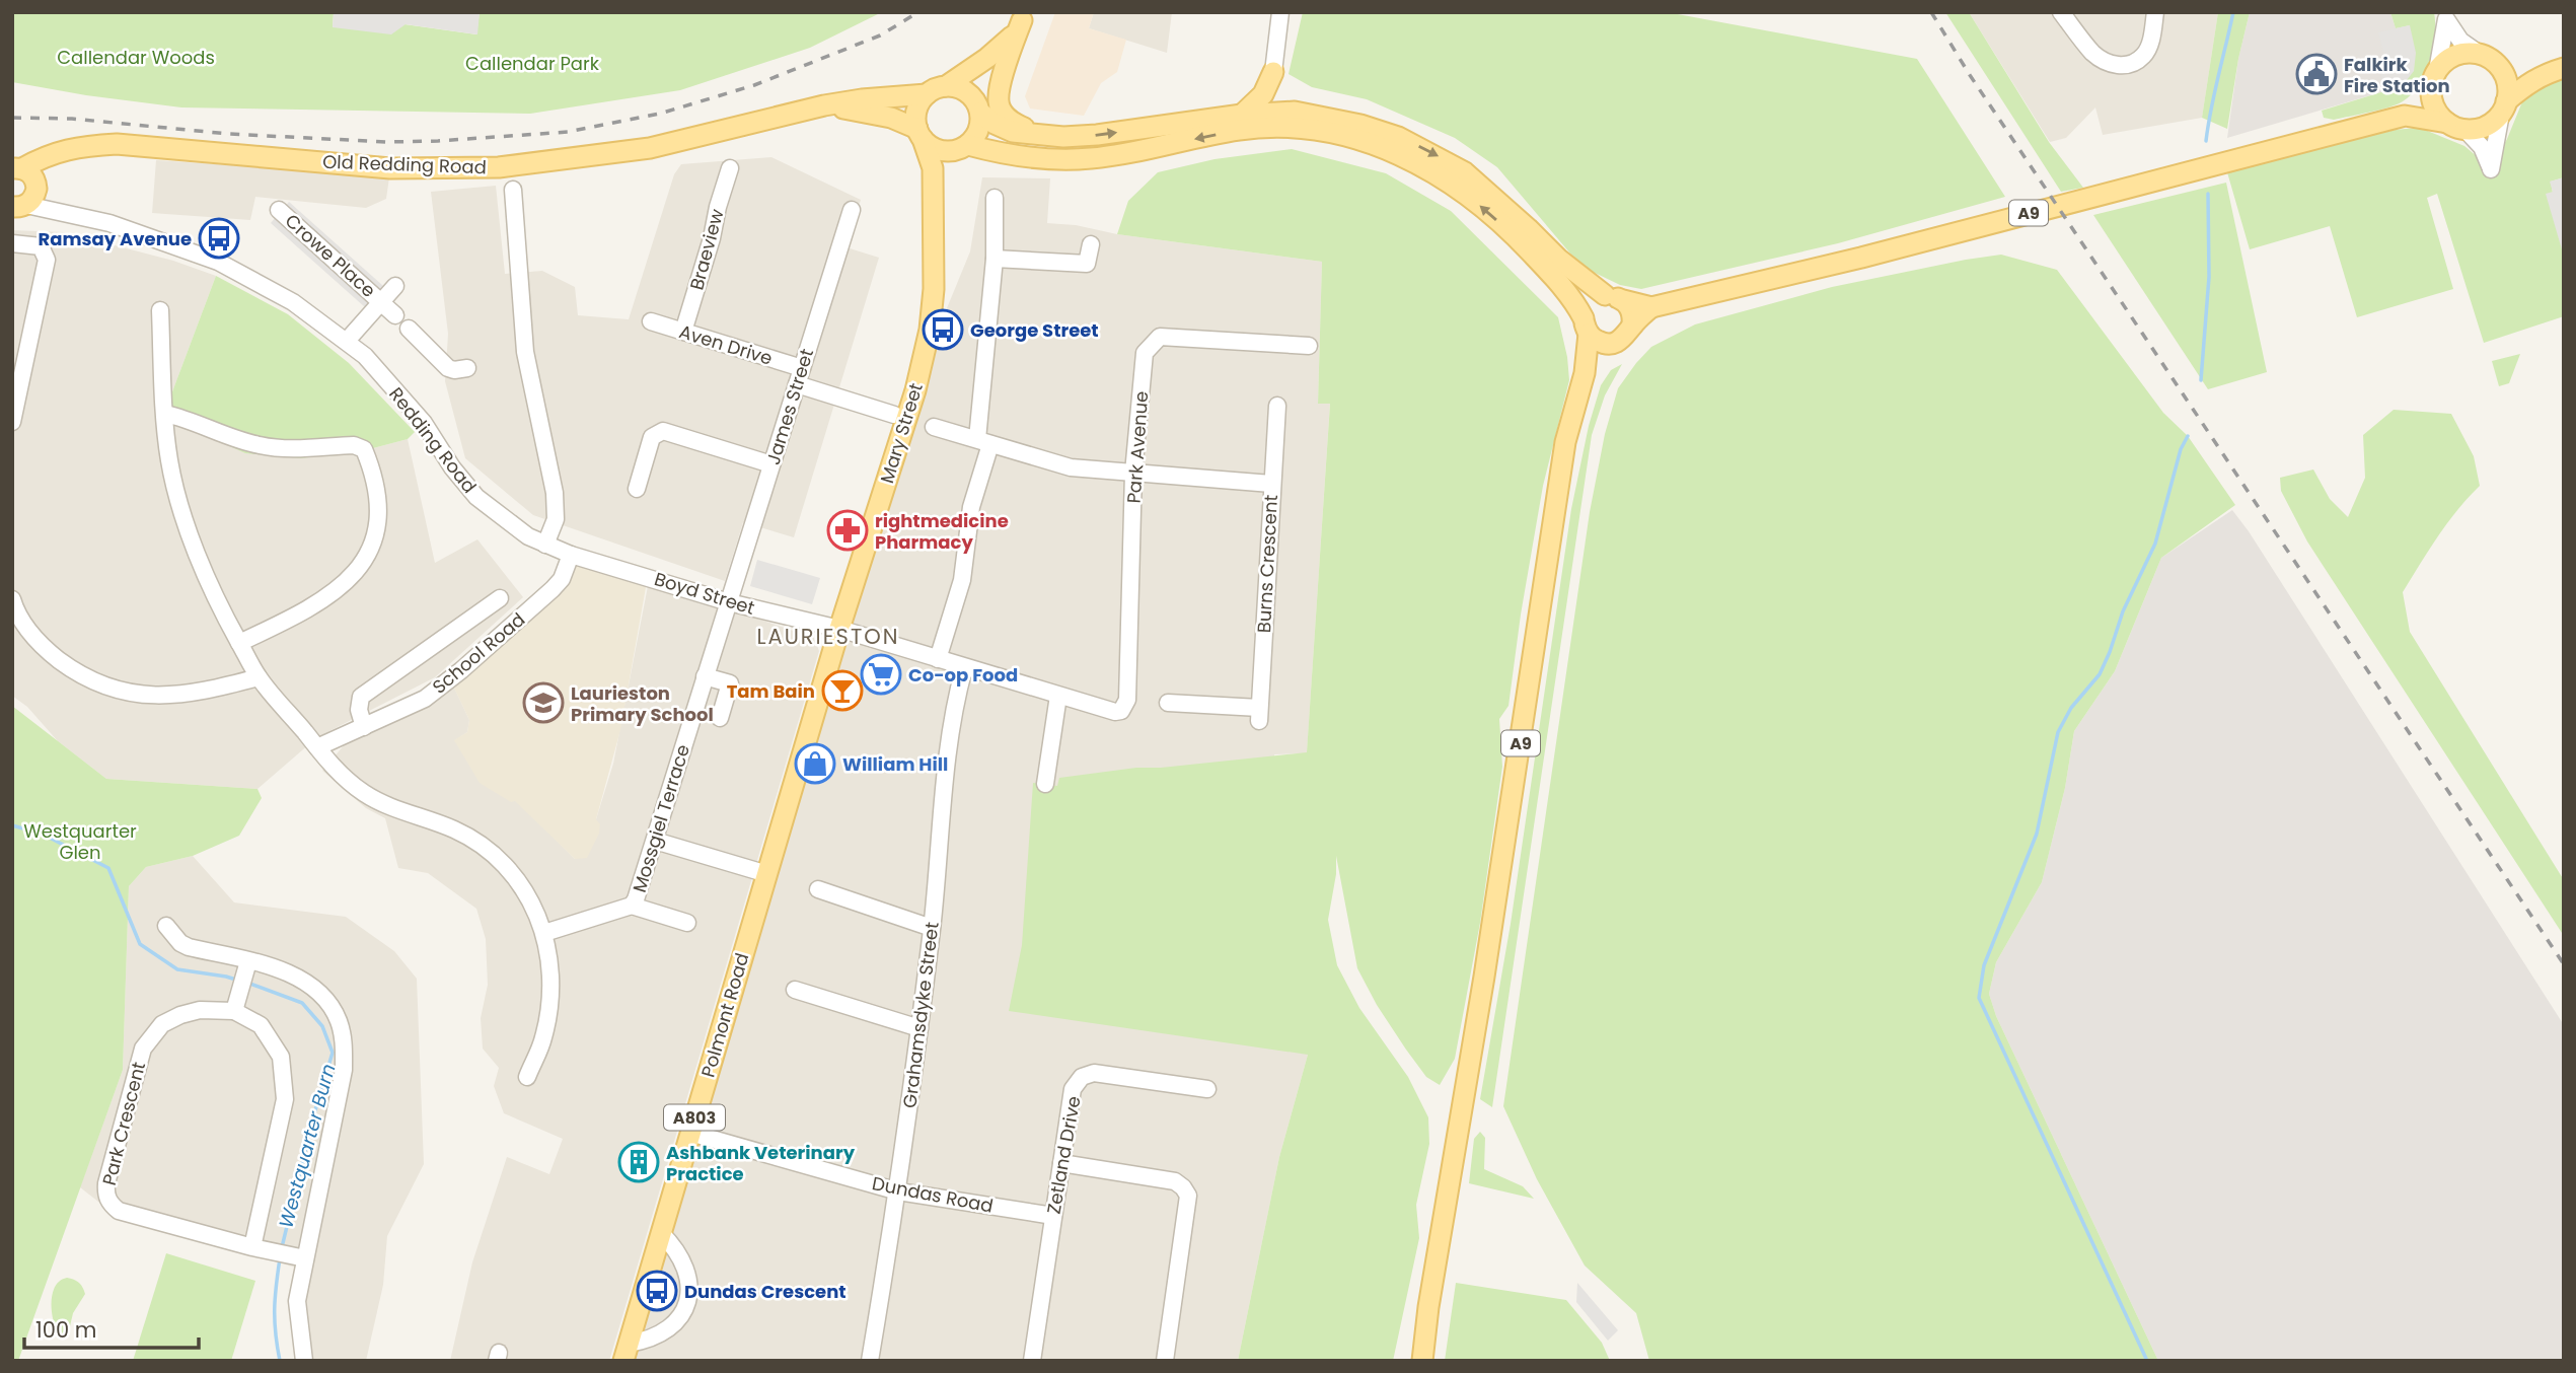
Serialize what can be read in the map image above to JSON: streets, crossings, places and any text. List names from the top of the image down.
{
  "streets": {
    "main road": [
      "Old Redding Road",
      "A9",
      "Mary Street",
      "Polmont Road",
      "A803"
    ],
    "street": [
      "Braeview",
      "Crowe Place",
      "Aven Drive",
      "James Street",
      "Redding Road",
      "Park Avenue",
      "Burns Crescent",
      "Boyd Street",
      "School Road",
      "Mossgiel Terrace",
      "Grahamsdyke Street",
      "Park Crescent",
      "Zetland Drive",
      "Dundas Road"
    ]
  },
  "crossings": [
    ["Old Redding Road", "Mary Street"],
    ["Old Redding Road", "Redding Road"],
    ["Old Redding Road", "A803"],
    ["Braeview", "Aven Drive"],
    ["Crowe Place", "Redding Road"],
    ["Aven Drive", "James Street"],
    ["James Street", "Boyd Street"],
    ["James Street", "Mossgiel Terrace"],
    ["Mary Street", "Boyd Street"],
    ["Mary Street", "Polmont Road"],
    ["Mary Street", "A803"],
    ["Redding Road", "Boyd Street"],
    ["Redding Road", "School Road"],
    ["Park Avenue", "Boyd Street"],
    ["Boyd Street", "School Road"],
    ["Boyd Street", "Mossgiel Terrace"],
    ["Boyd Street", "Grahamsdyke Street"],
    ["Polmont Road", "Dundas Road"],
    ["Grahamsdyke Street", "Dundas Road"],
    ["Zetland Drive", "Dundas Road"]
  ],
  "districts": ["LAURIESTON"],
  "water": ["Westquarter Burn"],
  "parks": ["Callendar Woods", "Callendar Park", "Westquarter Glen"],
  "places": {
    "public building": ["Falkirk Fire Station"],
    "bus stop": ["Ramsay Avenue", "George Street", "Dundas Crescent"],
    "pharmacy": ["rightmedicine Pharmacy"],
    "supermarket": ["Co-op Food"],
    "bar": ["Tam Bain"],
    "school or university": ["Laurieston Primary School"],
    "shop": ["William Hill"],
    "building": ["Ashbank Veterinary Practice"]
  },
  "scale_bar": "100 m"
}
